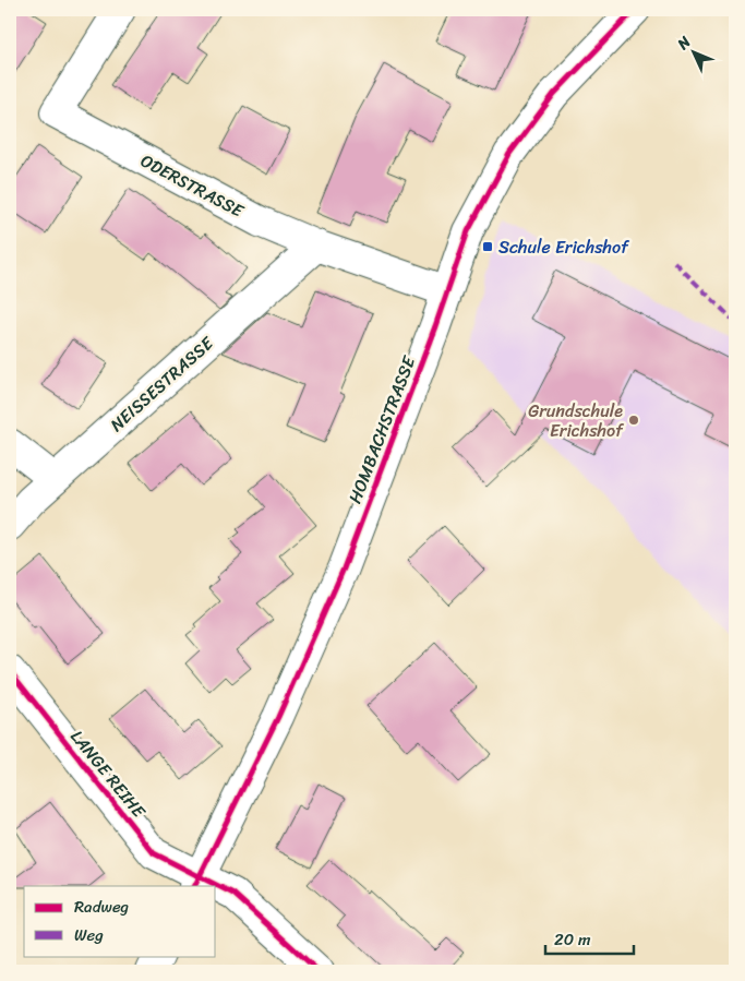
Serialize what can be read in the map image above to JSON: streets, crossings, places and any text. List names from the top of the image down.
{
  "streets": {
    "street": [
      "ODERSTRASSE",
      "NEISSESTRASSE",
      "HOMBACHSTRASSE",
      "LANGE REIHE"
    ]
  },
  "crossings": [
    ["ODERSTRASSE", "NEISSESTRASSE"],
    ["ODERSTRASSE", "HOMBACHSTRASSE"],
    ["HOMBACHSTRASSE", "LANGE REIHE"]
  ],
  "places": {
    "transit": ["Schule Erichshof"],
    "other": ["Grundschule Erichshof"]
  },
  "legend": ["Radweg", "Weg"],
  "scale_bar": "20 m",
  "north": "top left"
}
